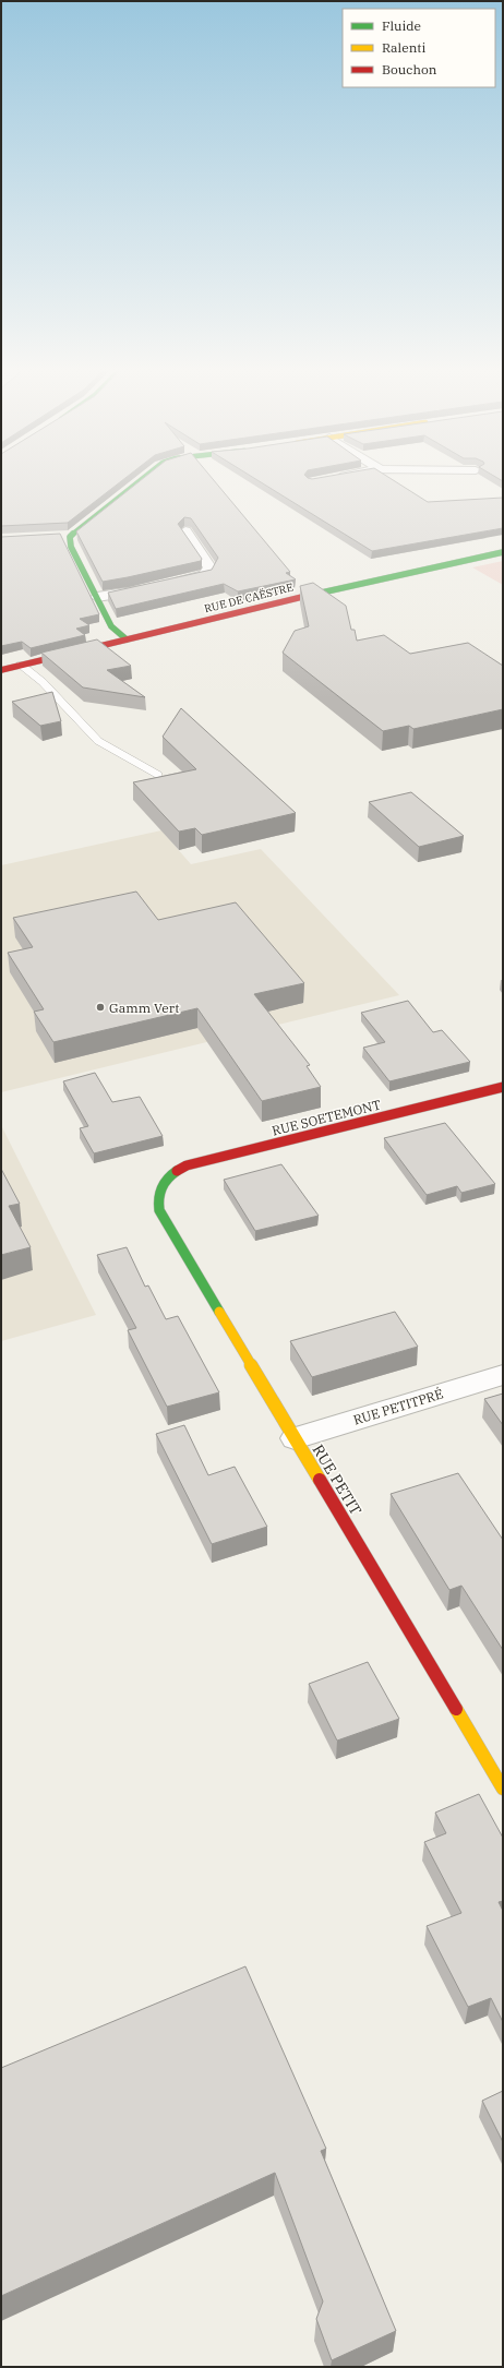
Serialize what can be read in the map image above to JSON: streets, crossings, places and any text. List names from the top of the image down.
{
  "streets": {
    "street": [
      "RUE DE CAËSTRE",
      "RUE SOETEMONT",
      "RUE PETITPRÉ",
      "RUE PETIT"
    ]
  },
  "crossings": [
    ["RUE SOETEMONT", "RUE PETIT"],
    ["RUE PETITPRÉ", "RUE PETIT"]
  ],
  "places": ["Gamm Vert"],
  "legend": ["Fluide", "Ralenti", "Bouchon"]
}
